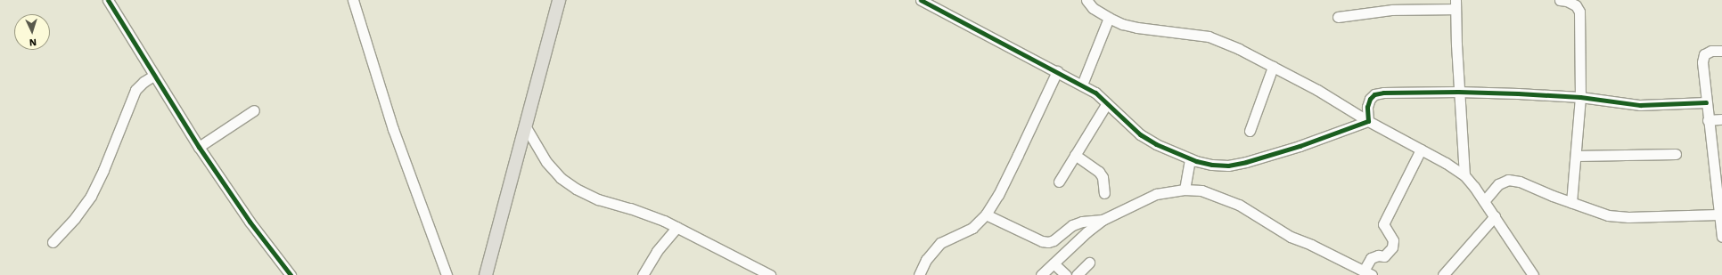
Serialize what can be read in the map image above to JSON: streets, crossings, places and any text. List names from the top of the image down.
{
  "north": "bottom"
}
